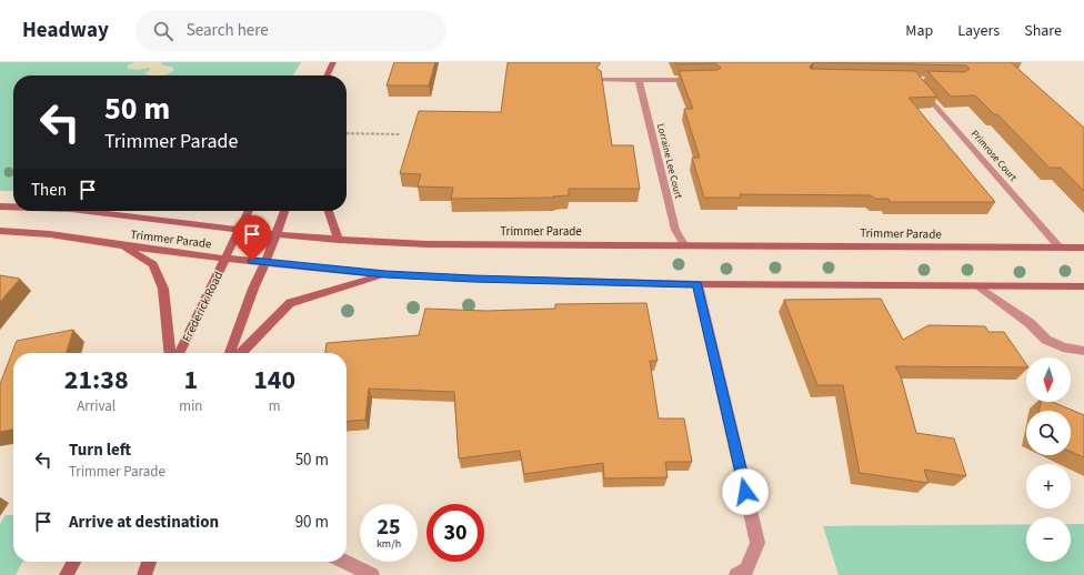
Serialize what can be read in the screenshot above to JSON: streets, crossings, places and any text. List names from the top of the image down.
{
  "streets": {
    "main road": ["Trimmer Parade", "Frederick Road"],
    "street": ["Primrose Court", "Lorraine Lee Court"]
  },
  "crossings": [
    ["Primrose Court", "Trimmer Parade"],
    ["Lorraine Lee Court", "Trimmer Parade"],
    ["Trimmer Parade", "Frederick Road"]
  ],
  "north": "bottom",
  "page": {
    "header": "Headway",
    "search": "Search here",
    "nav": ["Map", "Layers", "Share"],
    "turn": ["50 m", "Trimmer Parade"],
    "then": "Then",
    "eta": [
      "21:38",
      "Arrival",
      "1",
      "min",
      "140",
      "m"
    ],
    "map_buttons": ["+", "−"],
    "list": [
      {
        "name": "Turn left",
        "note": "Trimmer Parade",
        "value": "50 m"
      },
      {
        "name": "Arrive at destination",
        "value": "90 m"
      }
    ],
    "speed": "25 km/h",
    "limit": "30"
  }
}
